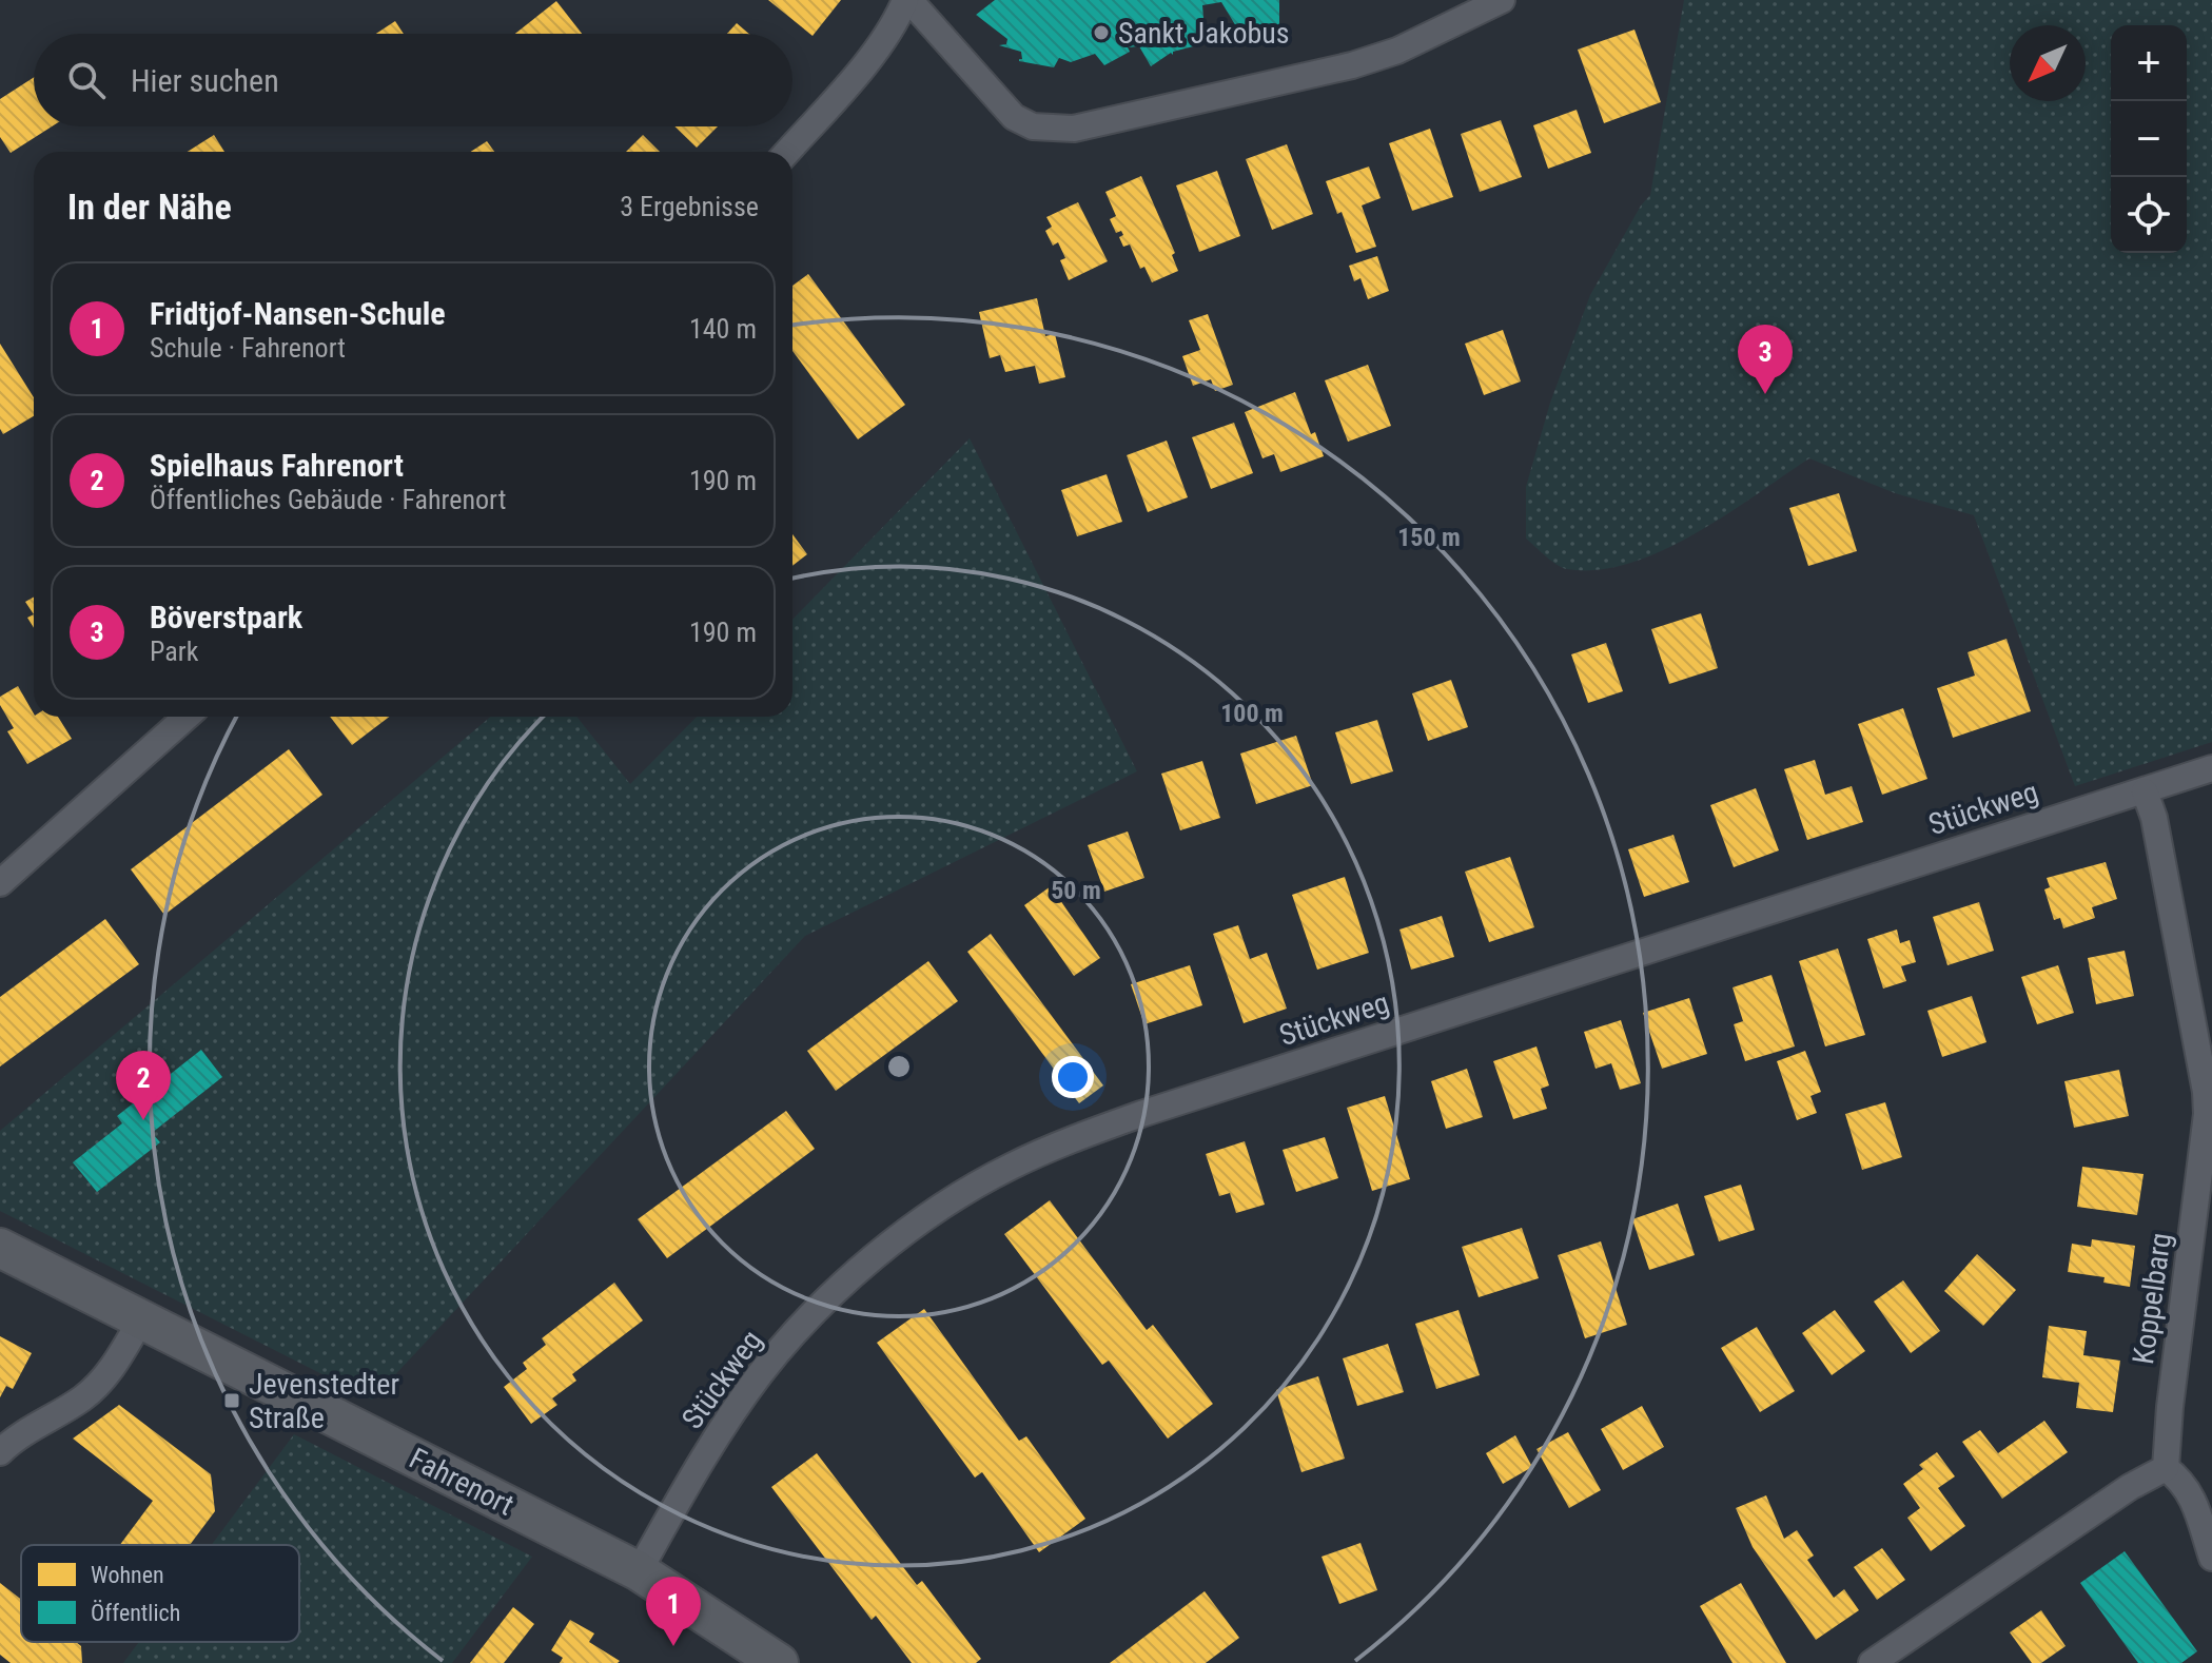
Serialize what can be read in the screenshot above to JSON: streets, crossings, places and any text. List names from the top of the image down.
{
  "streets": {
    "street": ["Stückweg", "Koppelbarg", "Fahrenort"]
  },
  "crossings": [
    ["Stückweg", "Koppelbarg"],
    ["Stückweg", "Fahrenort"]
  ],
  "places": {
    "other": ["Sankt Jakobus"],
    "transit": ["Jevenstedter Straße"]
  },
  "legend": ["Wohnen", "Öffentlich"],
  "north": "bottom left",
  "page": {
    "map_buttons": ["+", "−"],
    "search": "Hier suchen",
    "heading": ["In der Nähe", "3 Ergebnisse"],
    "list": [
      {
        "mark": "1",
        "name": "Fridtjof-Nansen-Schule",
        "note": "Schule · Fahrenort",
        "value": "140 m"
      },
      {
        "mark": "2",
        "name": "Spielhaus Fahrenort",
        "note": "Öffentliches Gebäude · Fahrenort",
        "value": "190 m"
      },
      {
        "mark": "3",
        "name": "Böverstpark",
        "note": "Park",
        "value": "190 m"
      }
    ],
    "pins": ["3", "2", "1"]
  },
  "rings": ["150 m", "100 m", "50 m"]
}
